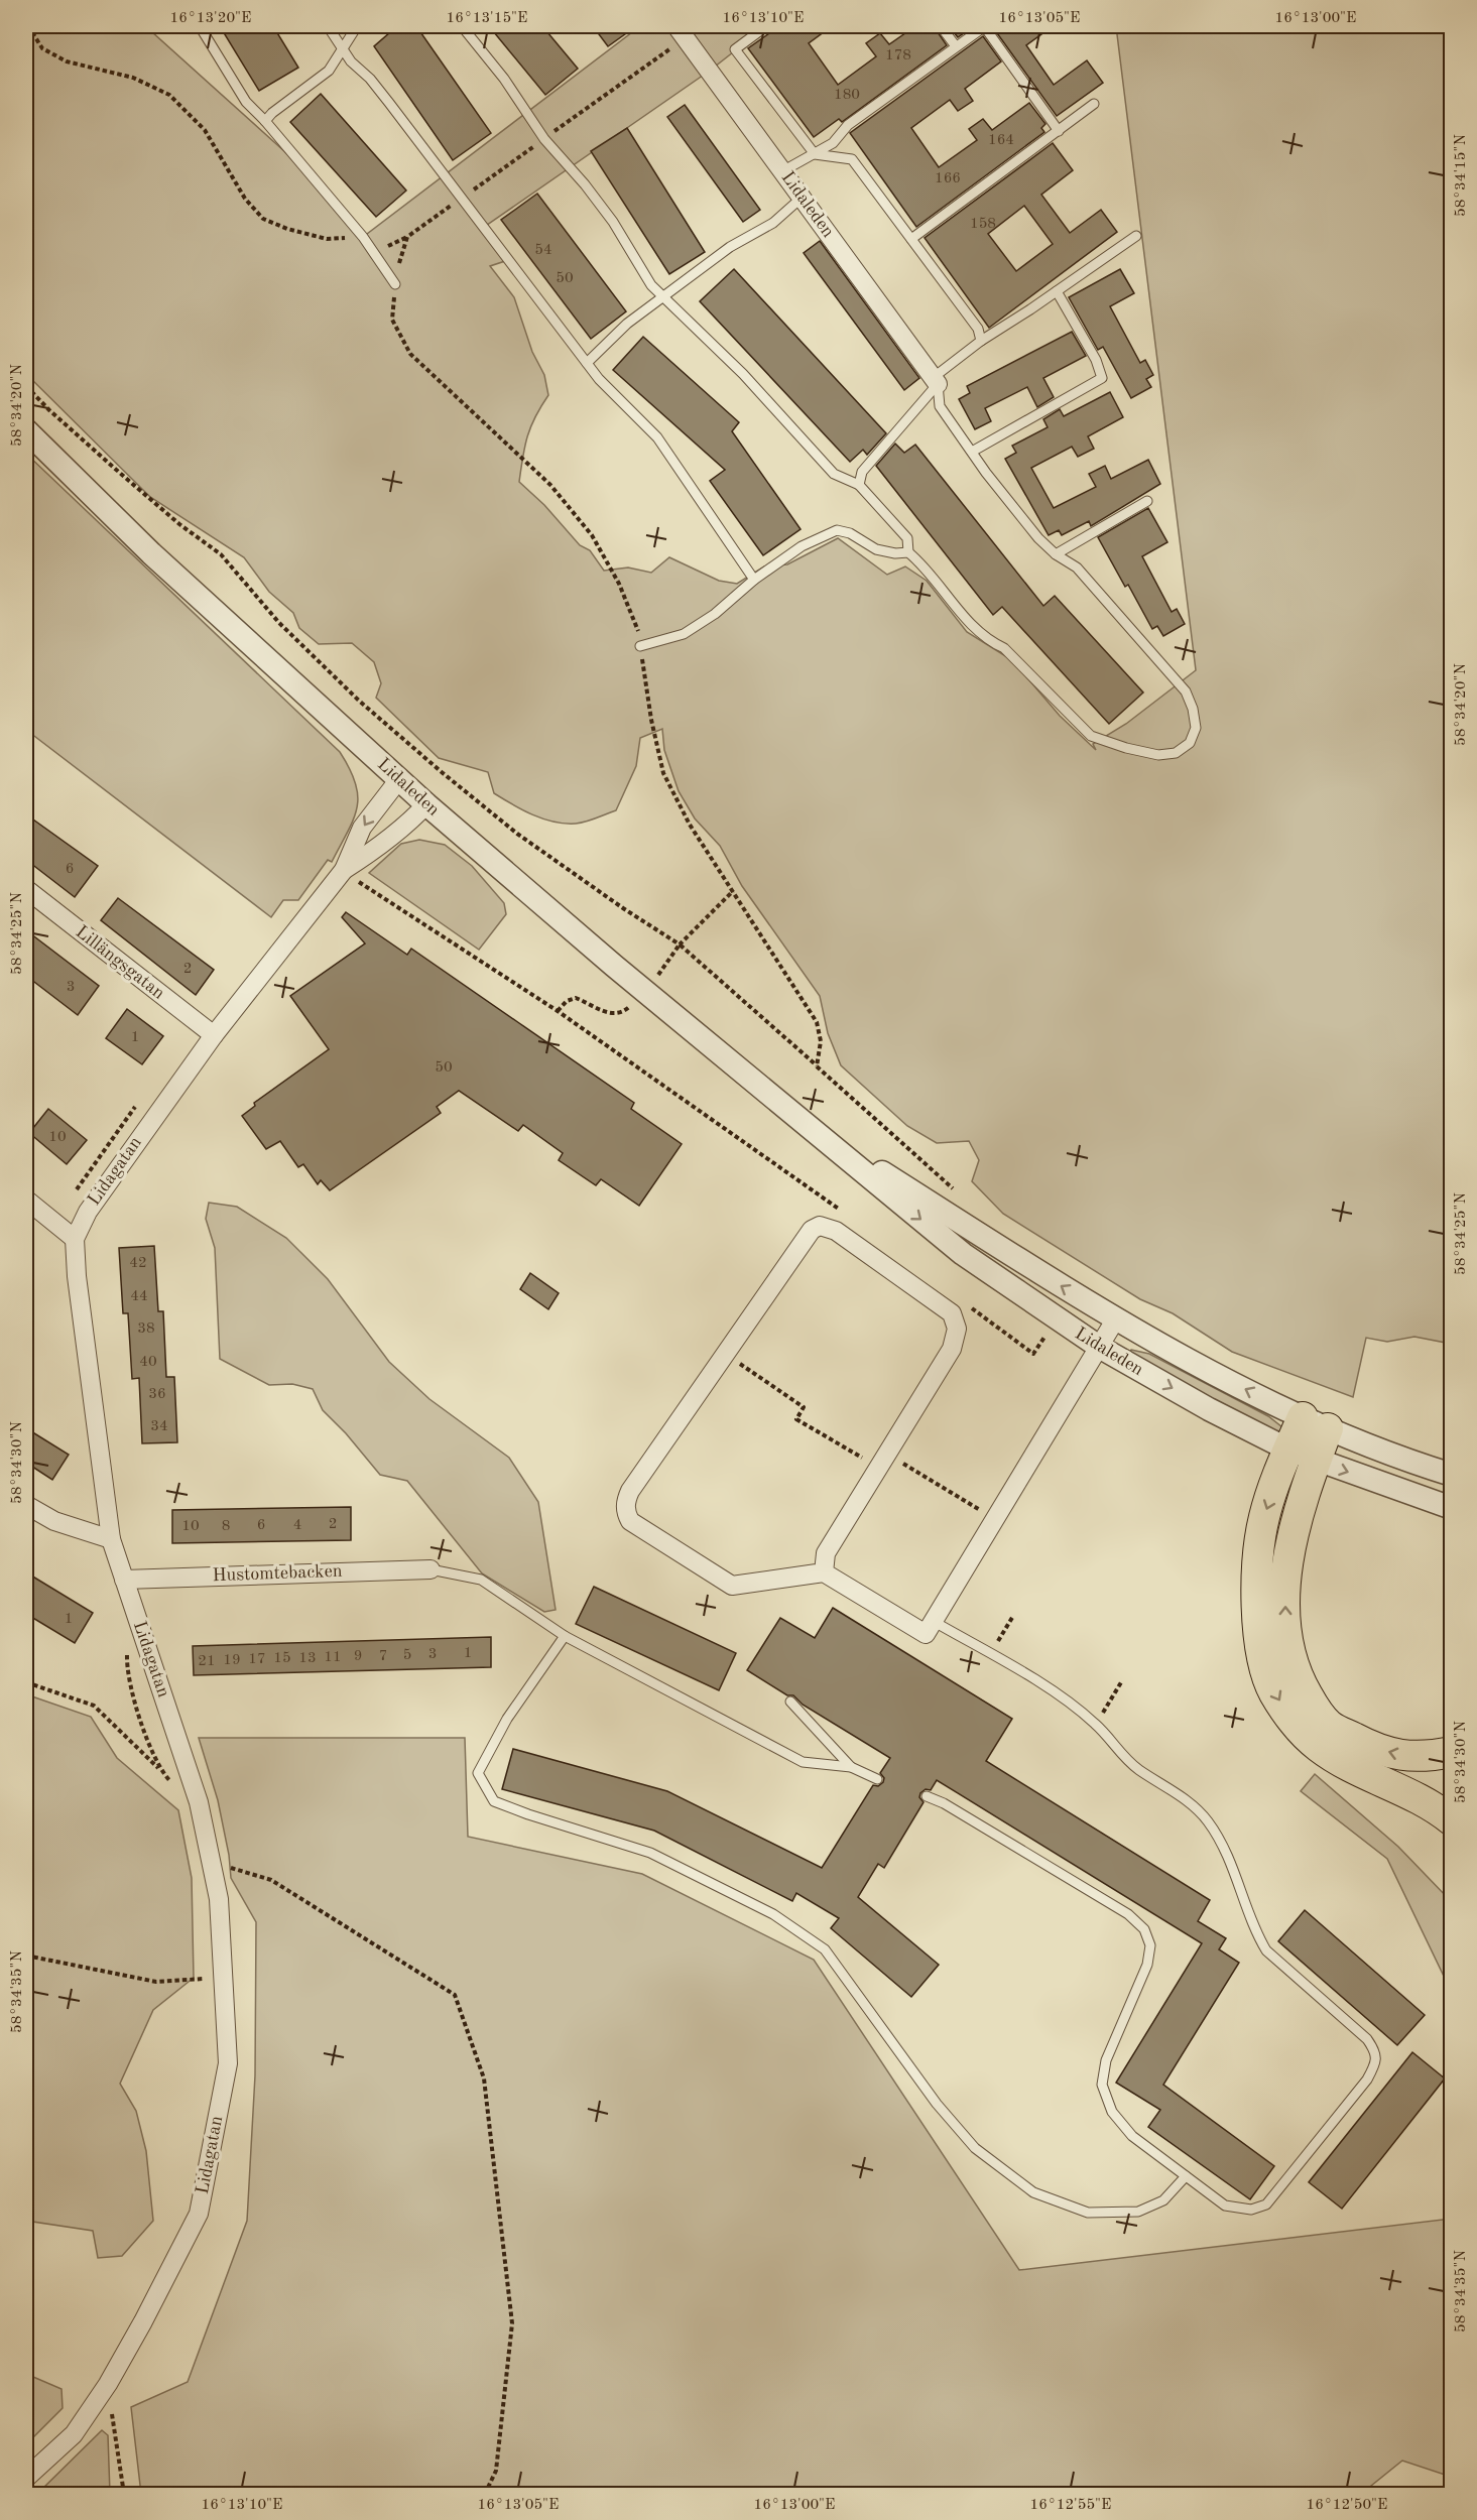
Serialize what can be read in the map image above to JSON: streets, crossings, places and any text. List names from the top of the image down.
{
  "streets": {
    "street": [
      "Lidaleden",
      "Lillängsgatan",
      "Lidagatan",
      "Hustomtebacken"
    ]
  },
  "crossings": [
    ["Lidaleden", "Lidagatan"],
    ["Lillängsgatan", "Lidagatan"],
    ["Lidagatan", "Hustomtebacken"]
  ],
  "house_numbers": [
    "178",
    "180",
    "164",
    "166",
    "158",
    "54",
    "50",
    "6",
    "2",
    "3",
    "1",
    "50",
    "10",
    "42",
    "44",
    "38",
    "40",
    "36",
    "34",
    "2",
    "6",
    "4",
    "10",
    "8",
    "1",
    "1",
    "3",
    "5",
    "9",
    "7",
    "11",
    "15",
    "13",
    "17",
    "19",
    "21"
  ],
  "coordinates": [
    "16°13'20\"E",
    "16°13'15\"E",
    "16°13'10\"E",
    "16°13'05\"E",
    "16°13'00\"E",
    "58°34'15\"N",
    "58°34'20\"N",
    "58°34'25\"N",
    "58°34'30\"N",
    "58°34'35\"N",
    "16°12'55\"E",
    "16°12'50\"E"
  ]
}
